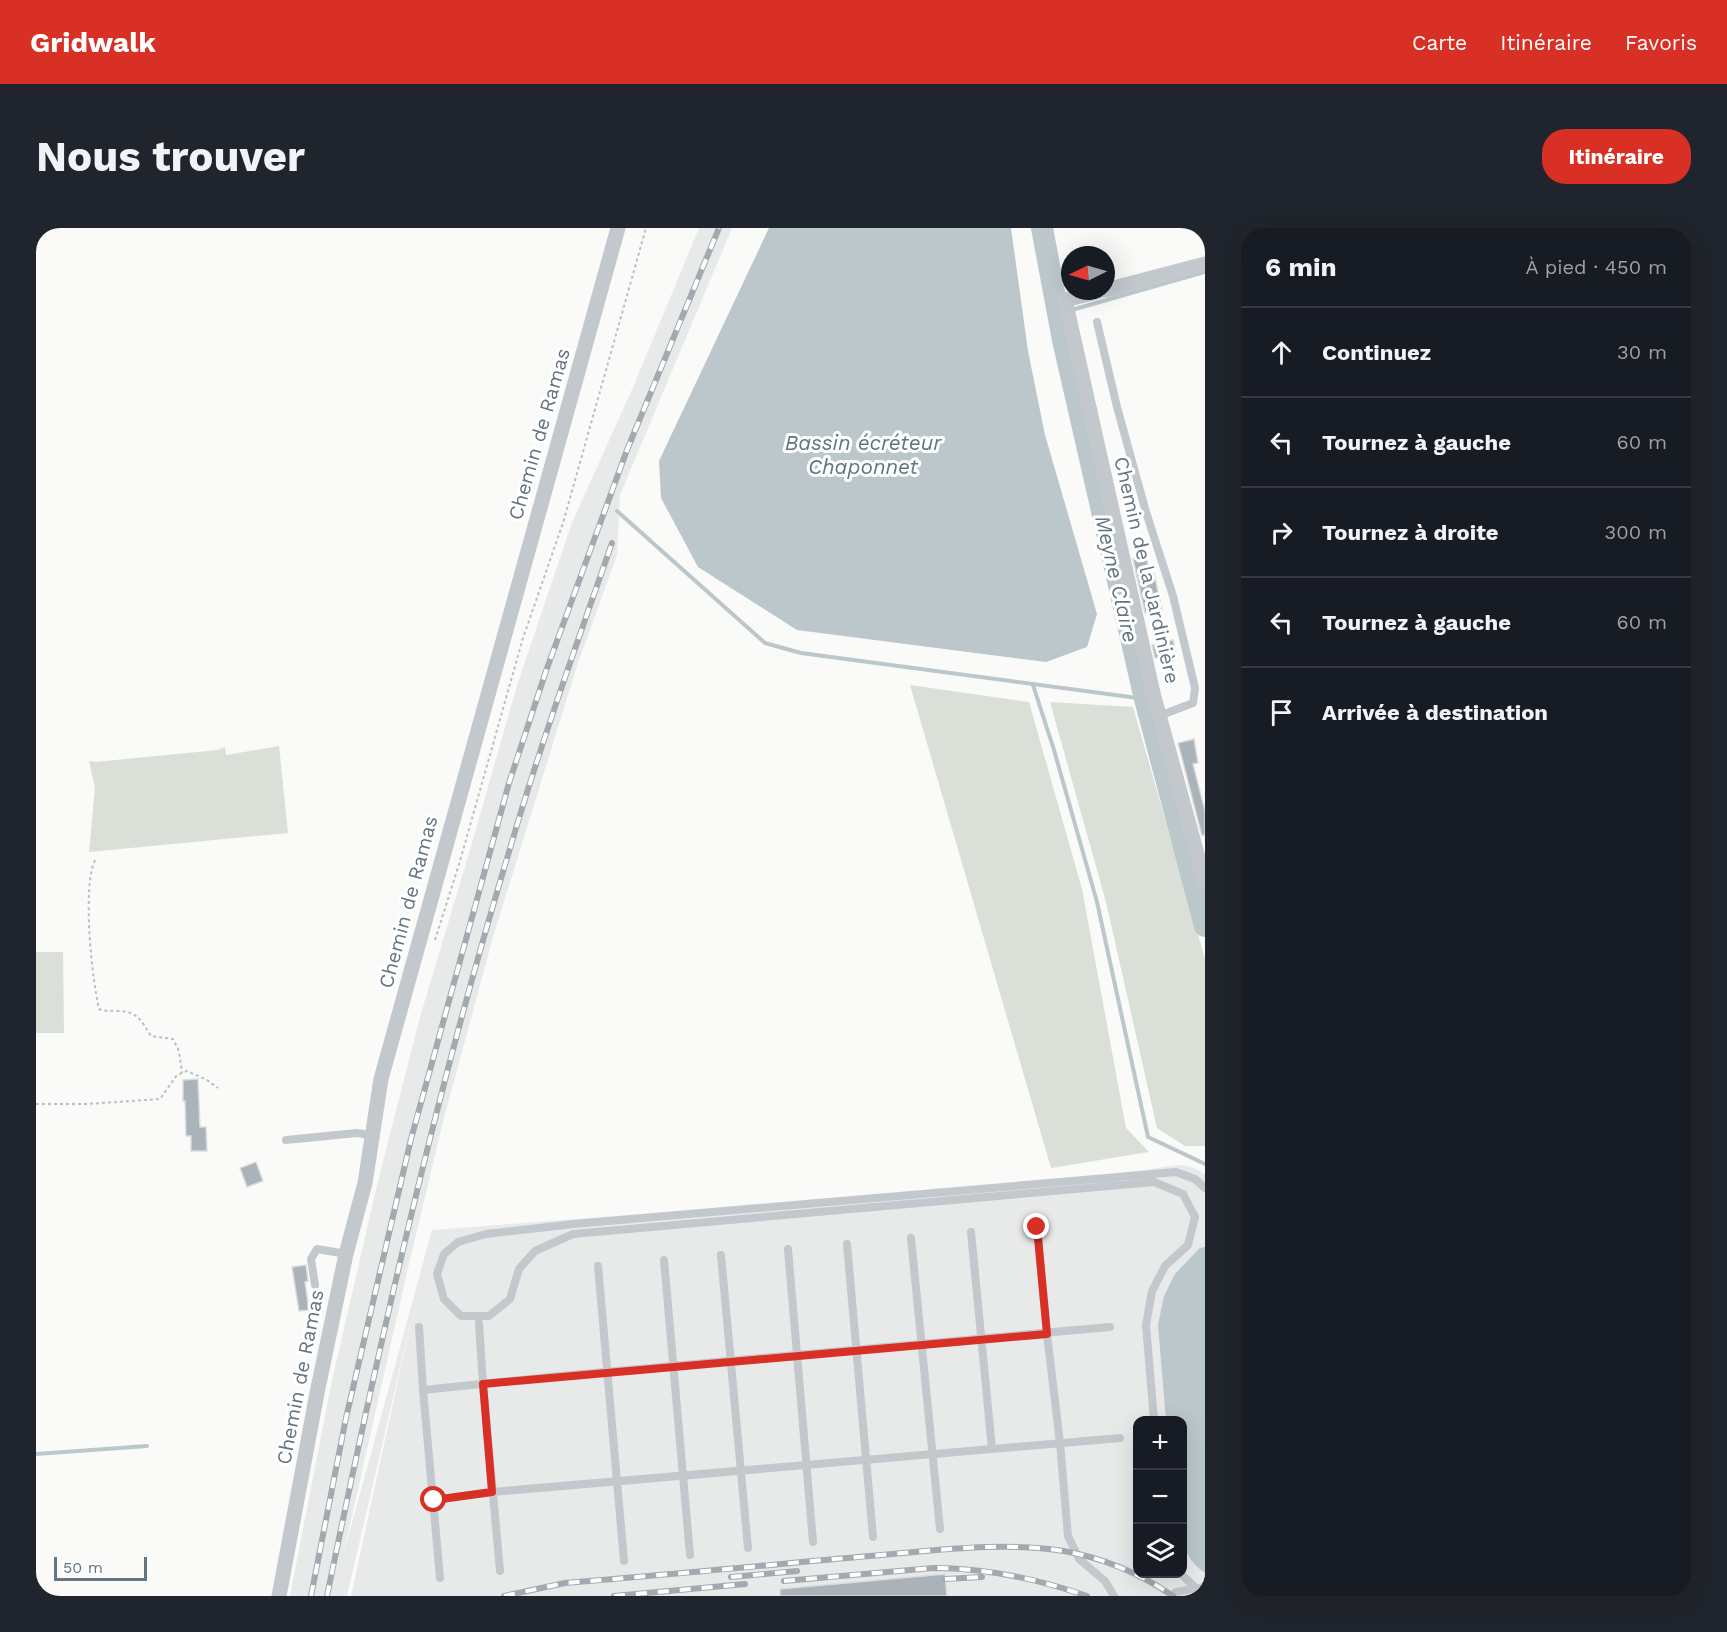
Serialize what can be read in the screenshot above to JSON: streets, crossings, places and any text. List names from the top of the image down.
{
  "streets": {
    "street": ["Chemin de Ramas", "Chemin de la Jardinière"]
  },
  "water": ["Bassin écréteur Chaponnet", "Meyne Claire"],
  "scale_bar": "50 m",
  "north": "left",
  "page": {
    "header": "Gridwalk",
    "nav": ["Carte", "Itinéraire", "Favoris"],
    "buttons": "Itinéraire",
    "title": "Nous trouver",
    "heading": ["6 min", "À pied · 450 m"],
    "list": [
      ["Continuez", "30 m"],
      ["Tournez à gauche", "60 m"],
      ["Tournez à droite", "300 m"],
      ["Tournez à gauche", "60 m"],
      "Arrivée à destination"
    ],
    "map_buttons": ["+", "−"],
    "scale": "50 m"
  }
}
